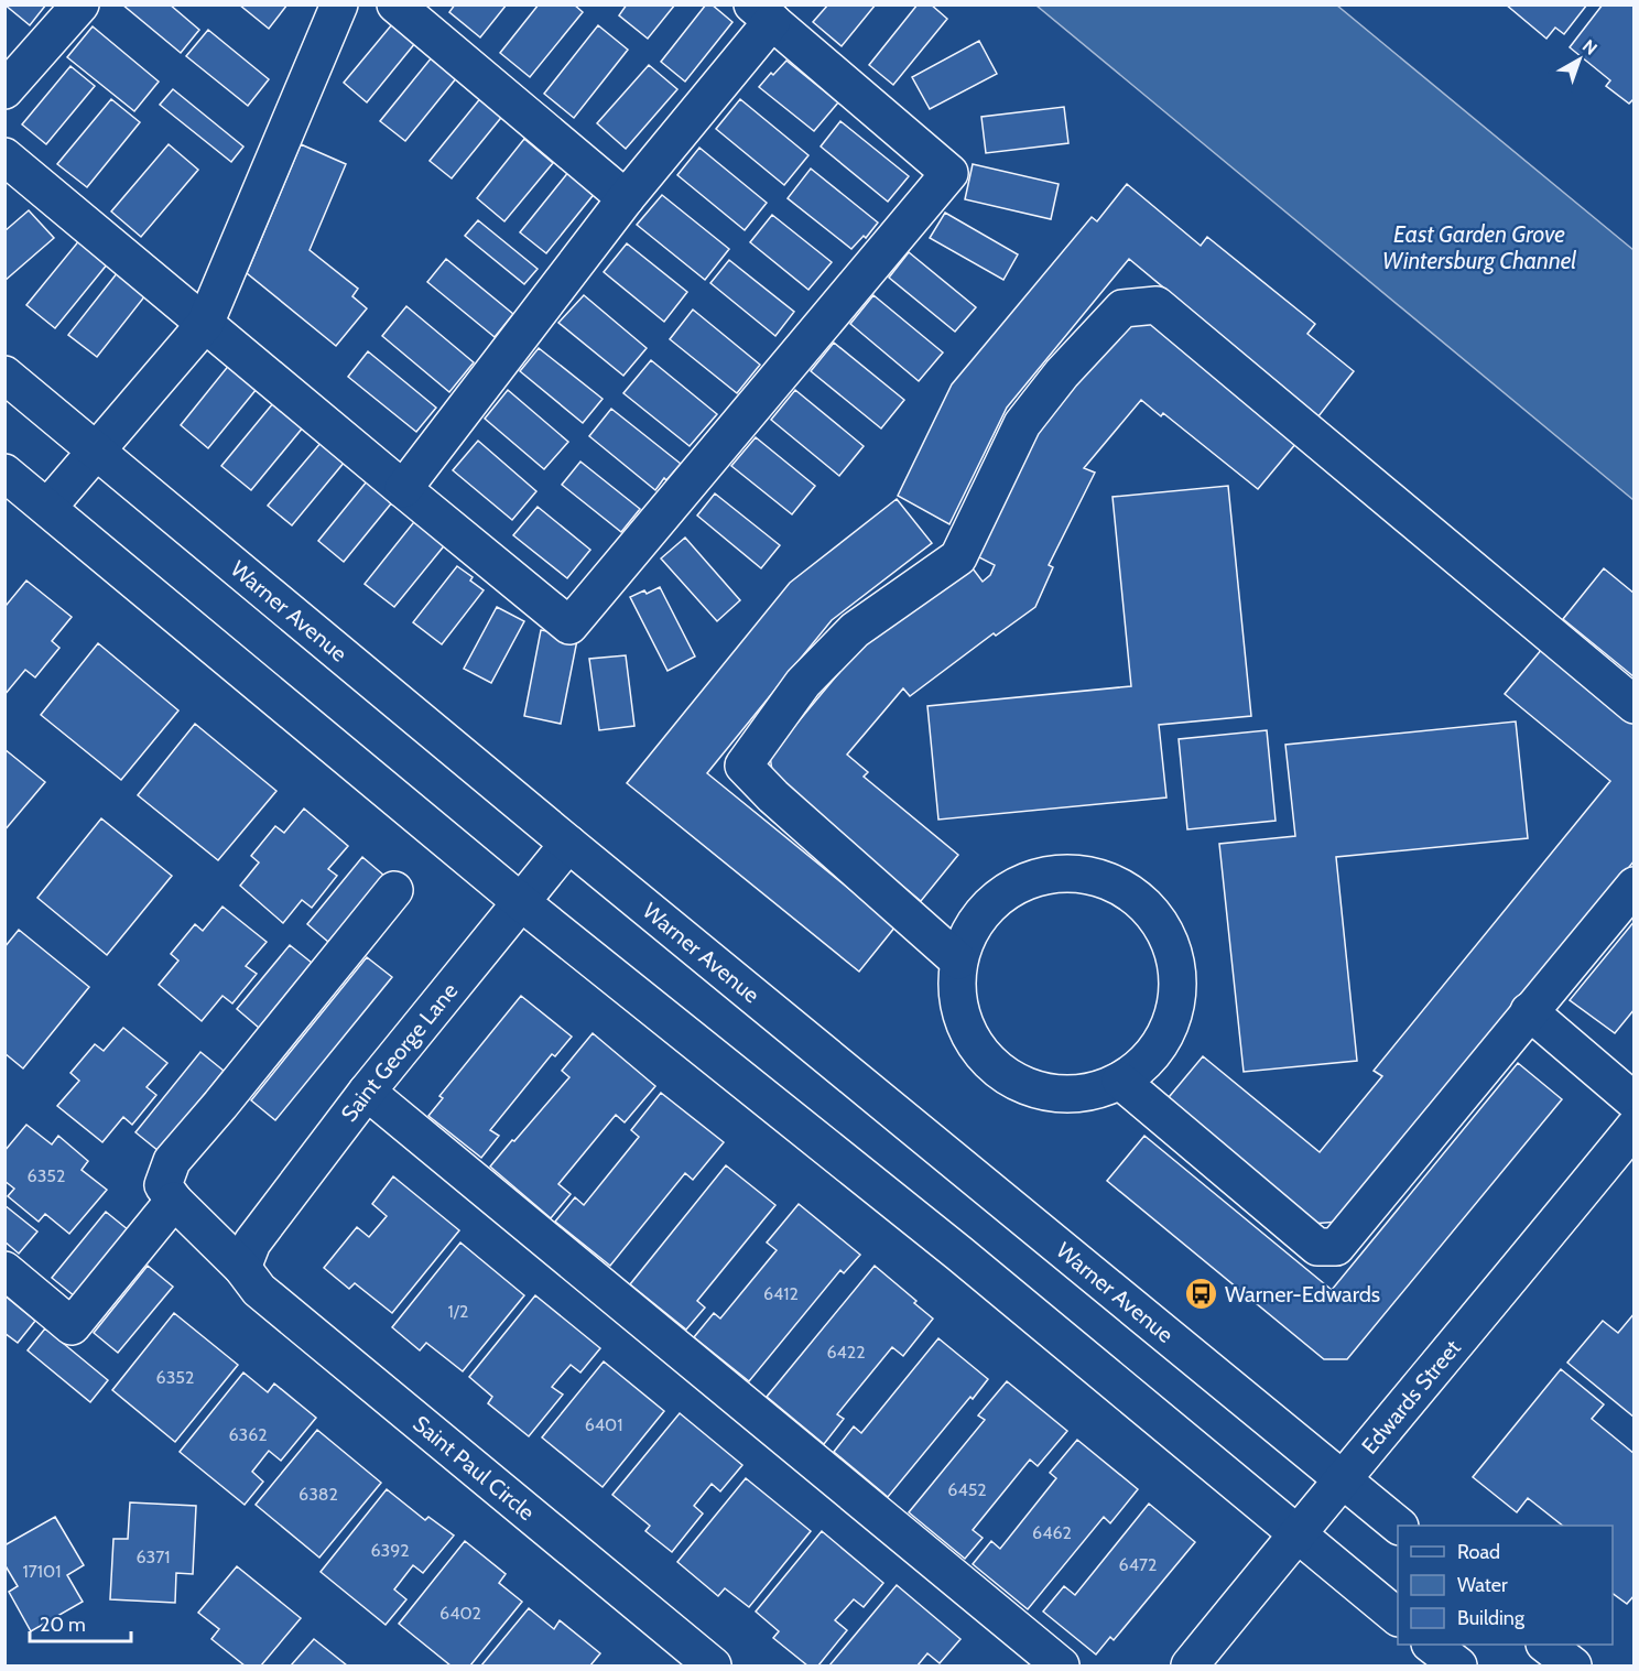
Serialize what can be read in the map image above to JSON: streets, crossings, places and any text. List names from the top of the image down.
{
  "streets": {
    "main road": [
      "Warner Avenue",
      "Saint George Lane",
      "Edwards Street",
      "Saint Paul Circle"
    ]
  },
  "crossings": [
    ["Warner Avenue", "Saint George Lane"],
    ["Warner Avenue", "Edwards Street"],
    ["Saint George Lane", "Saint Paul Circle"]
  ],
  "water": ["East Garden Grove Wintersburg Channel"],
  "places": {
    "bus stop": ["Warner-Edwards"]
  },
  "house_numbers": [
    "6352",
    "6412",
    "1/2",
    "6422",
    "6352",
    "6401",
    "6362",
    "6452",
    "6382",
    "6462",
    "6392",
    "6371",
    "6472",
    "17101",
    "6402"
  ],
  "legend": ["Road", "Water", "Building"],
  "scale_bar": "20 m",
  "north": "top right"
}
